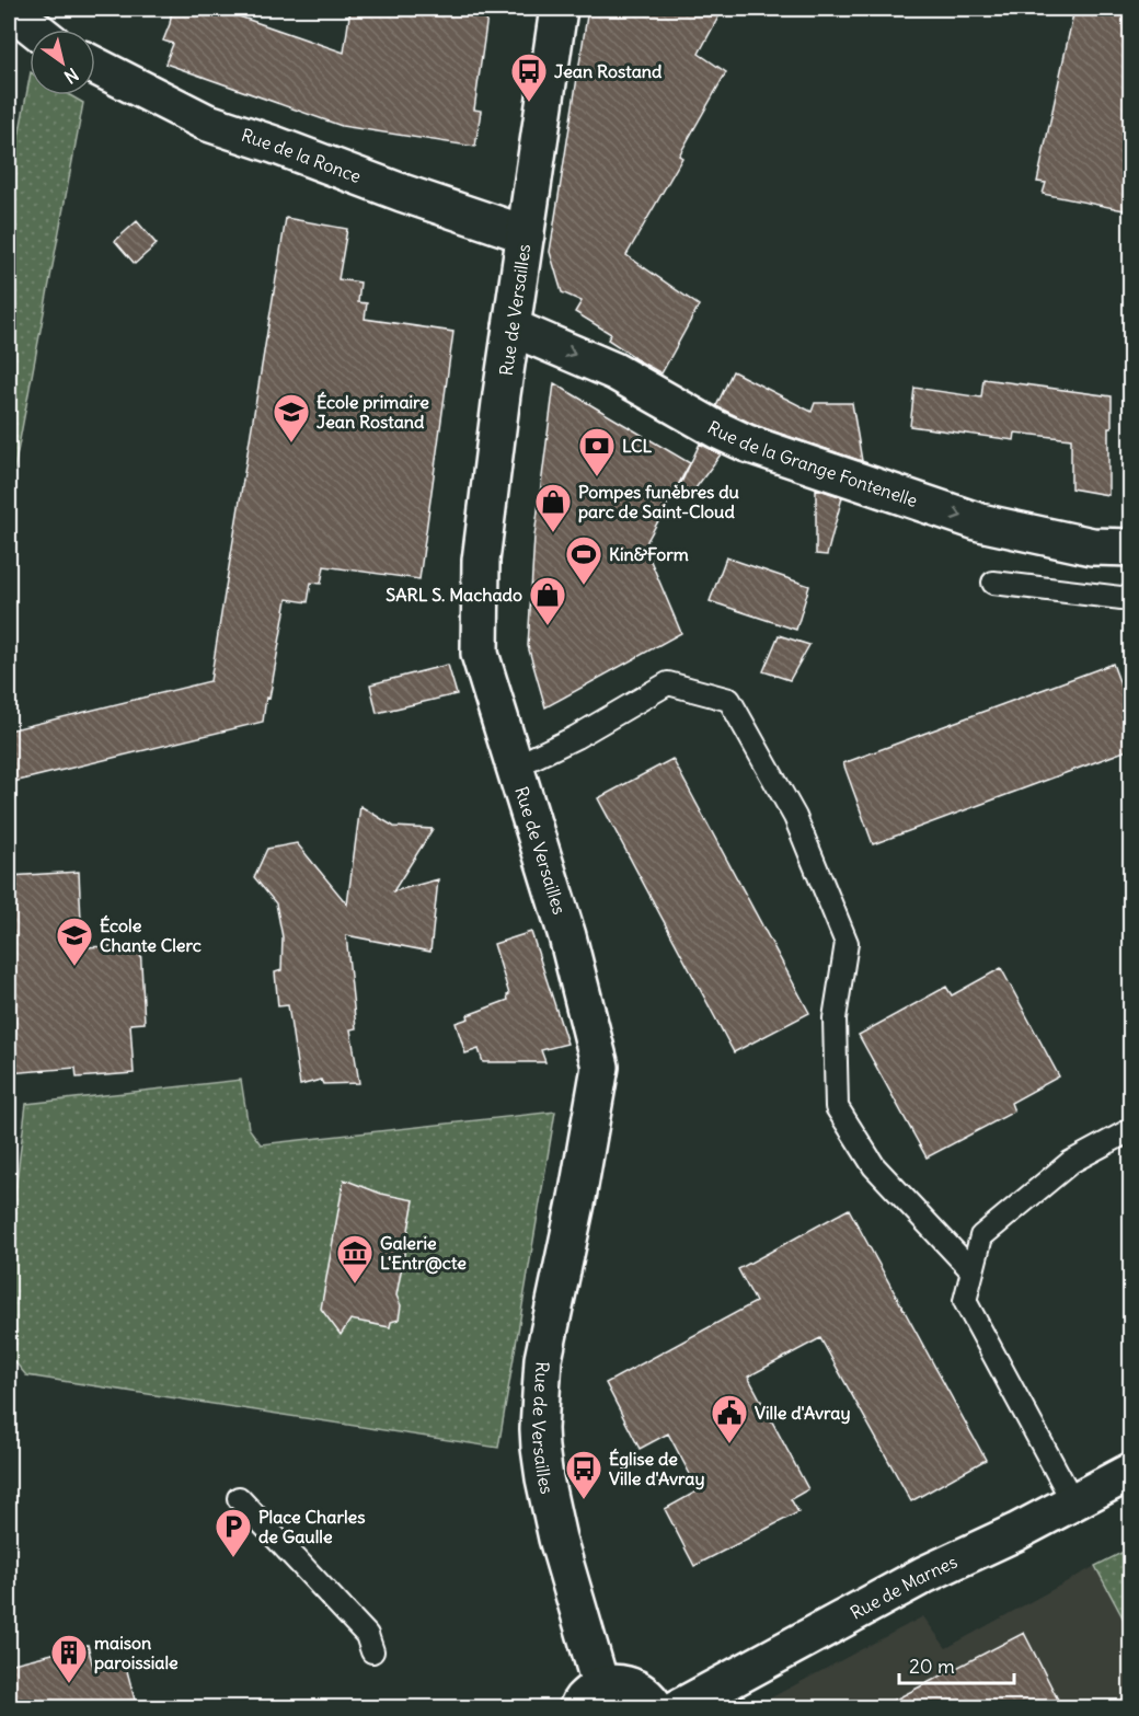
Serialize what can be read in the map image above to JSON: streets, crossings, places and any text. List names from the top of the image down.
{
  "streets": {
    "main road": [
      "Rue de la Ronce",
      "Rue de Versailles",
      "Rue de la Grange Fontenelle",
      "Rue de Marnes"
    ]
  },
  "crossings": [
    ["Rue de la Ronce", "Rue de Versailles"],
    ["Rue de Versailles", "Rue de la Grange Fontenelle"]
  ],
  "one_way": ["Rue de la Grange Fontenelle"],
  "places": {
    "bus stop": ["Jean Rostand", "Église de Ville d'Avray"],
    "school or university": ["École primaire Jean Rostand", "École Chante Clerc"],
    "bank": ["LCL"],
    "shop": ["Pompes funèbres du parc de Saint-Cloud", "SARL S. Machado"],
    "sports": ["Kin&Form"],
    "museum": ["Galerie L'Entr@cte"],
    "public building": ["Ville d'Avray"],
    "parking": ["Place Charles de Gaulle"],
    "building": ["maison paroissiale"]
  },
  "scale_bar": "20 m",
  "north": "bottom right"
}
